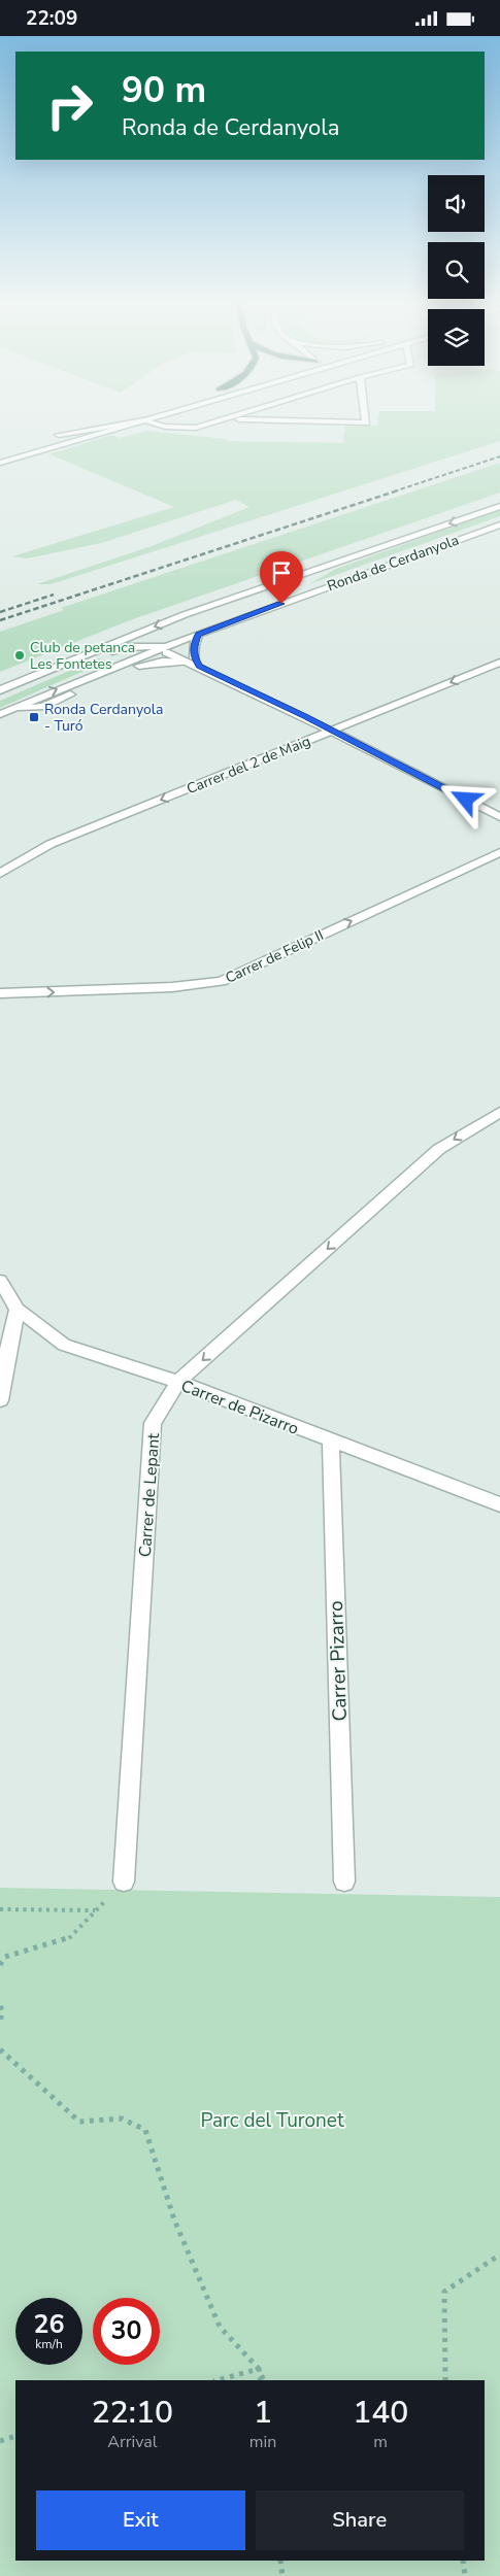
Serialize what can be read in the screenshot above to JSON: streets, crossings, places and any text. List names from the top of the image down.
{
  "streets": {
    "street": [
      "Ronda de Cerdanyola",
      "Carrer del 2 de Maig",
      "Carrer de Felip II",
      "Carrer de Pizarro",
      "Carrer de Lepant",
      "Carrer Pizarro"
    ]
  },
  "crossings": [
    ["Carrer de Pizarro", "Carrer de Lepant"],
    ["Carrer de Pizarro", "Carrer Pizarro"]
  ],
  "one_way": ["Carrer del 2 de Maig", "Carrer de Felip II", "Carrer de Lepant"],
  "parks": ["Parc del Turonet"],
  "places": {
    "other": ["Club de petanca Les Fontetes"],
    "transit": ["Ronda Cerdanyola - Turó"]
  },
  "page": {
    "status": "22:09",
    "turn": ["90 m", "Ronda de Cerdanyola"],
    "speed": "26 km/h",
    "limit": "30",
    "eta": [
      "22:10",
      "Arrival",
      "1",
      "min",
      "140",
      "m"
    ],
    "buttons": ["Exit", "Share"]
  }
}
